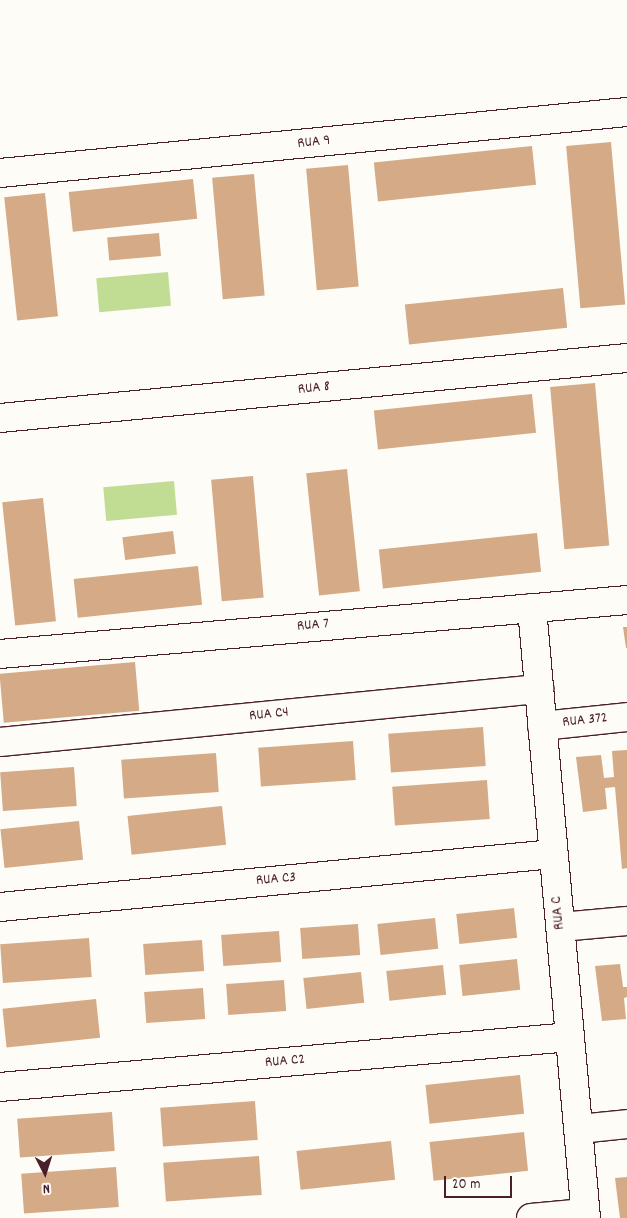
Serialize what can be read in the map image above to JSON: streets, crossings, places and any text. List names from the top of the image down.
{
  "streets": {
    "street": [
      "RUA 9",
      "RUA 8",
      "RUA 7",
      "RUA C4",
      "RUA 372",
      "RUA C3",
      "RUA C",
      "RUA C2"
    ]
  },
  "crossings": [
    ["RUA 7", "RUA C"],
    ["RUA C4", "RUA C"],
    ["RUA 372", "RUA C"],
    ["RUA C3", "RUA C"],
    ["RUA C", "RUA C2"]
  ],
  "scale_bar": "20 m",
  "north": "bottom"
}
